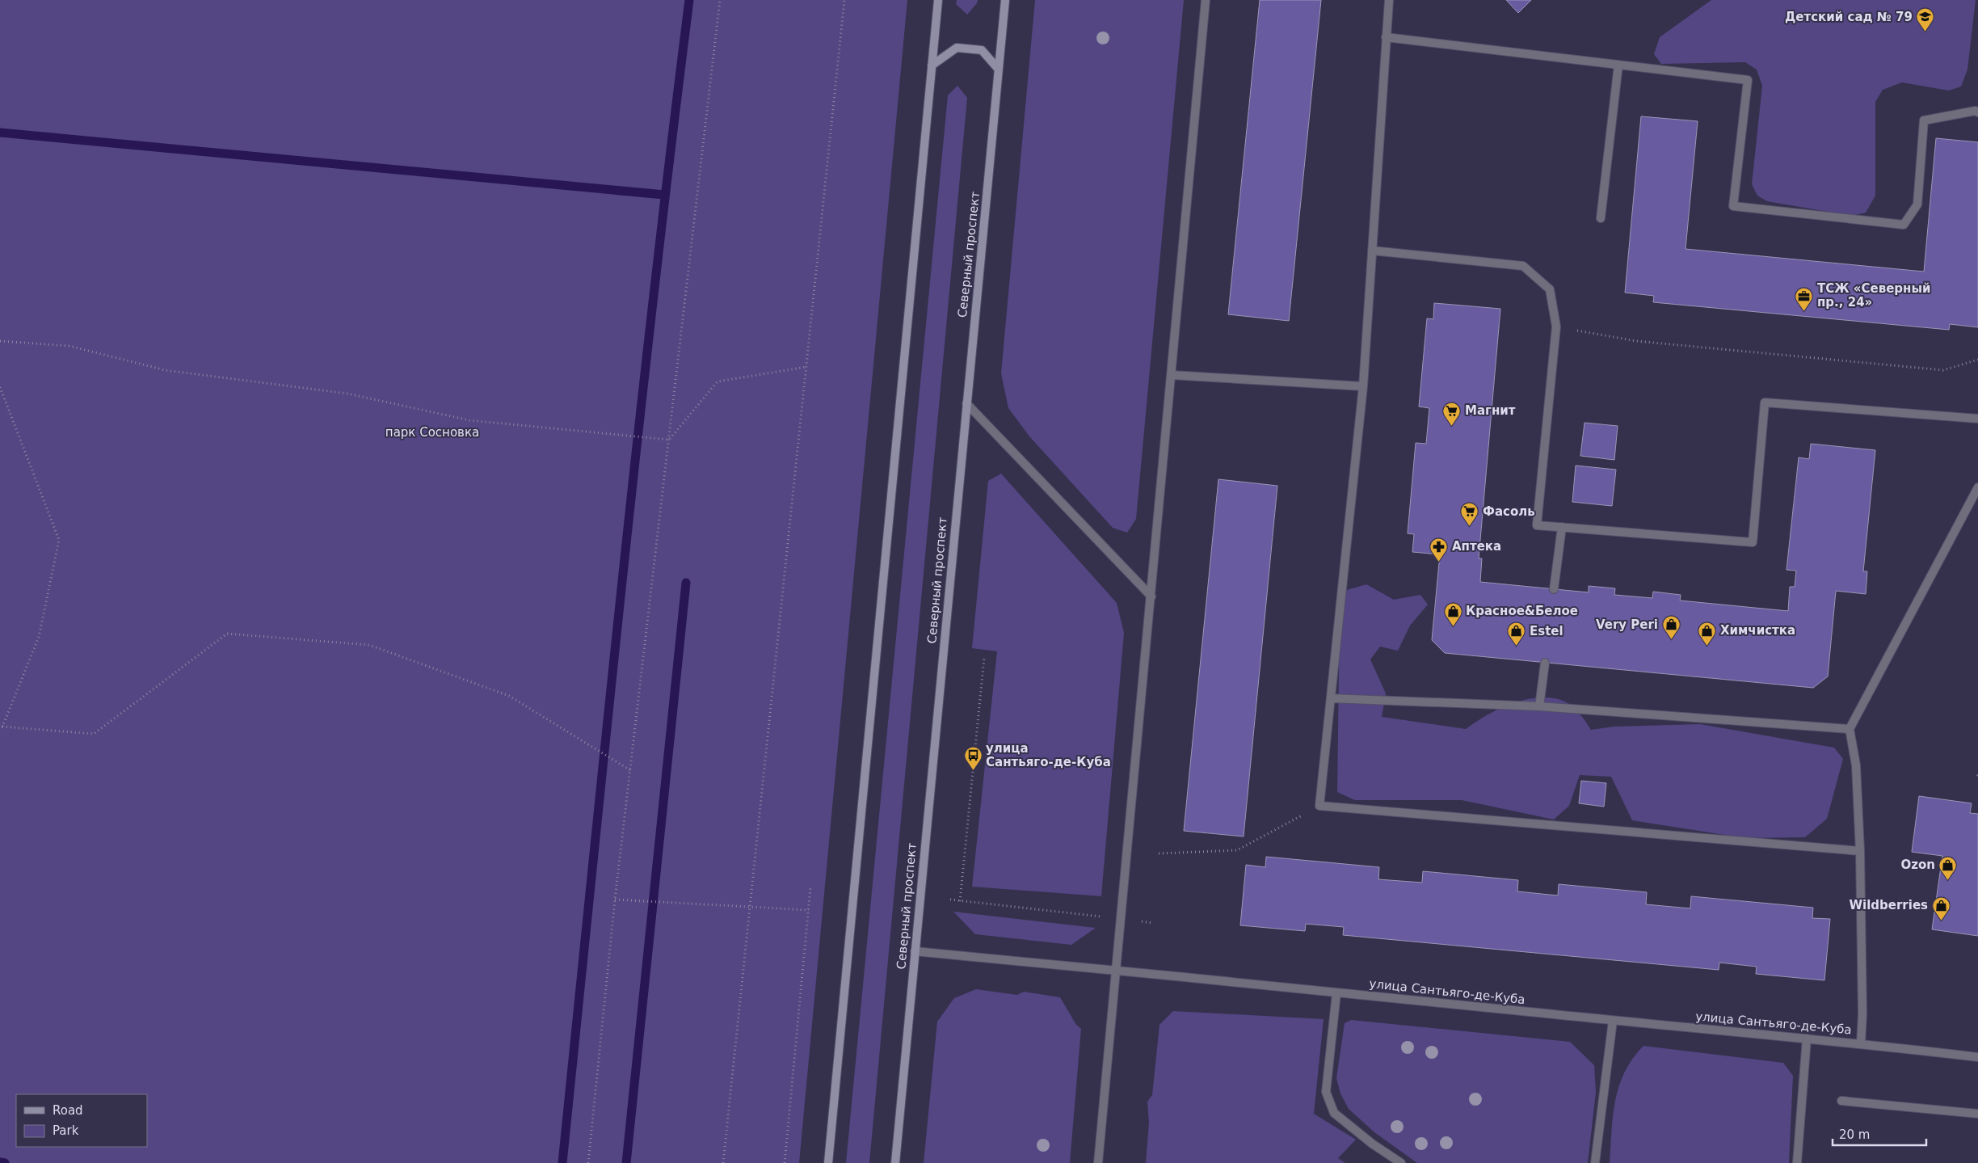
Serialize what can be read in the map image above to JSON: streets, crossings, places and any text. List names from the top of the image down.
{
  "streets": {
    "main road": ["Северный проспект"],
    "street": ["улица Сантьяго-де-Куба"]
  },
  "crossings": [
    ["Северный проспект", "улица Сантьяго-де-Куба"]
  ],
  "parks": ["парк Сосновка"],
  "places": {
    "school or university": ["Детский сад № 79"],
    "office": ["ТСЖ «Северный пр., 24»"],
    "supermarket": ["Магнит", "Фасоль"],
    "pharmacy": ["Аптека"],
    "shop": [
      "Красное&Белое",
      "Very Peri",
      "Химчистка",
      "Estel",
      "Ozon",
      "Wildberries"
    ],
    "bus stop": ["улица Сантьяго-де-Куба"]
  },
  "legend": ["Road", "Park"],
  "scale_bar": "20 m"
}
